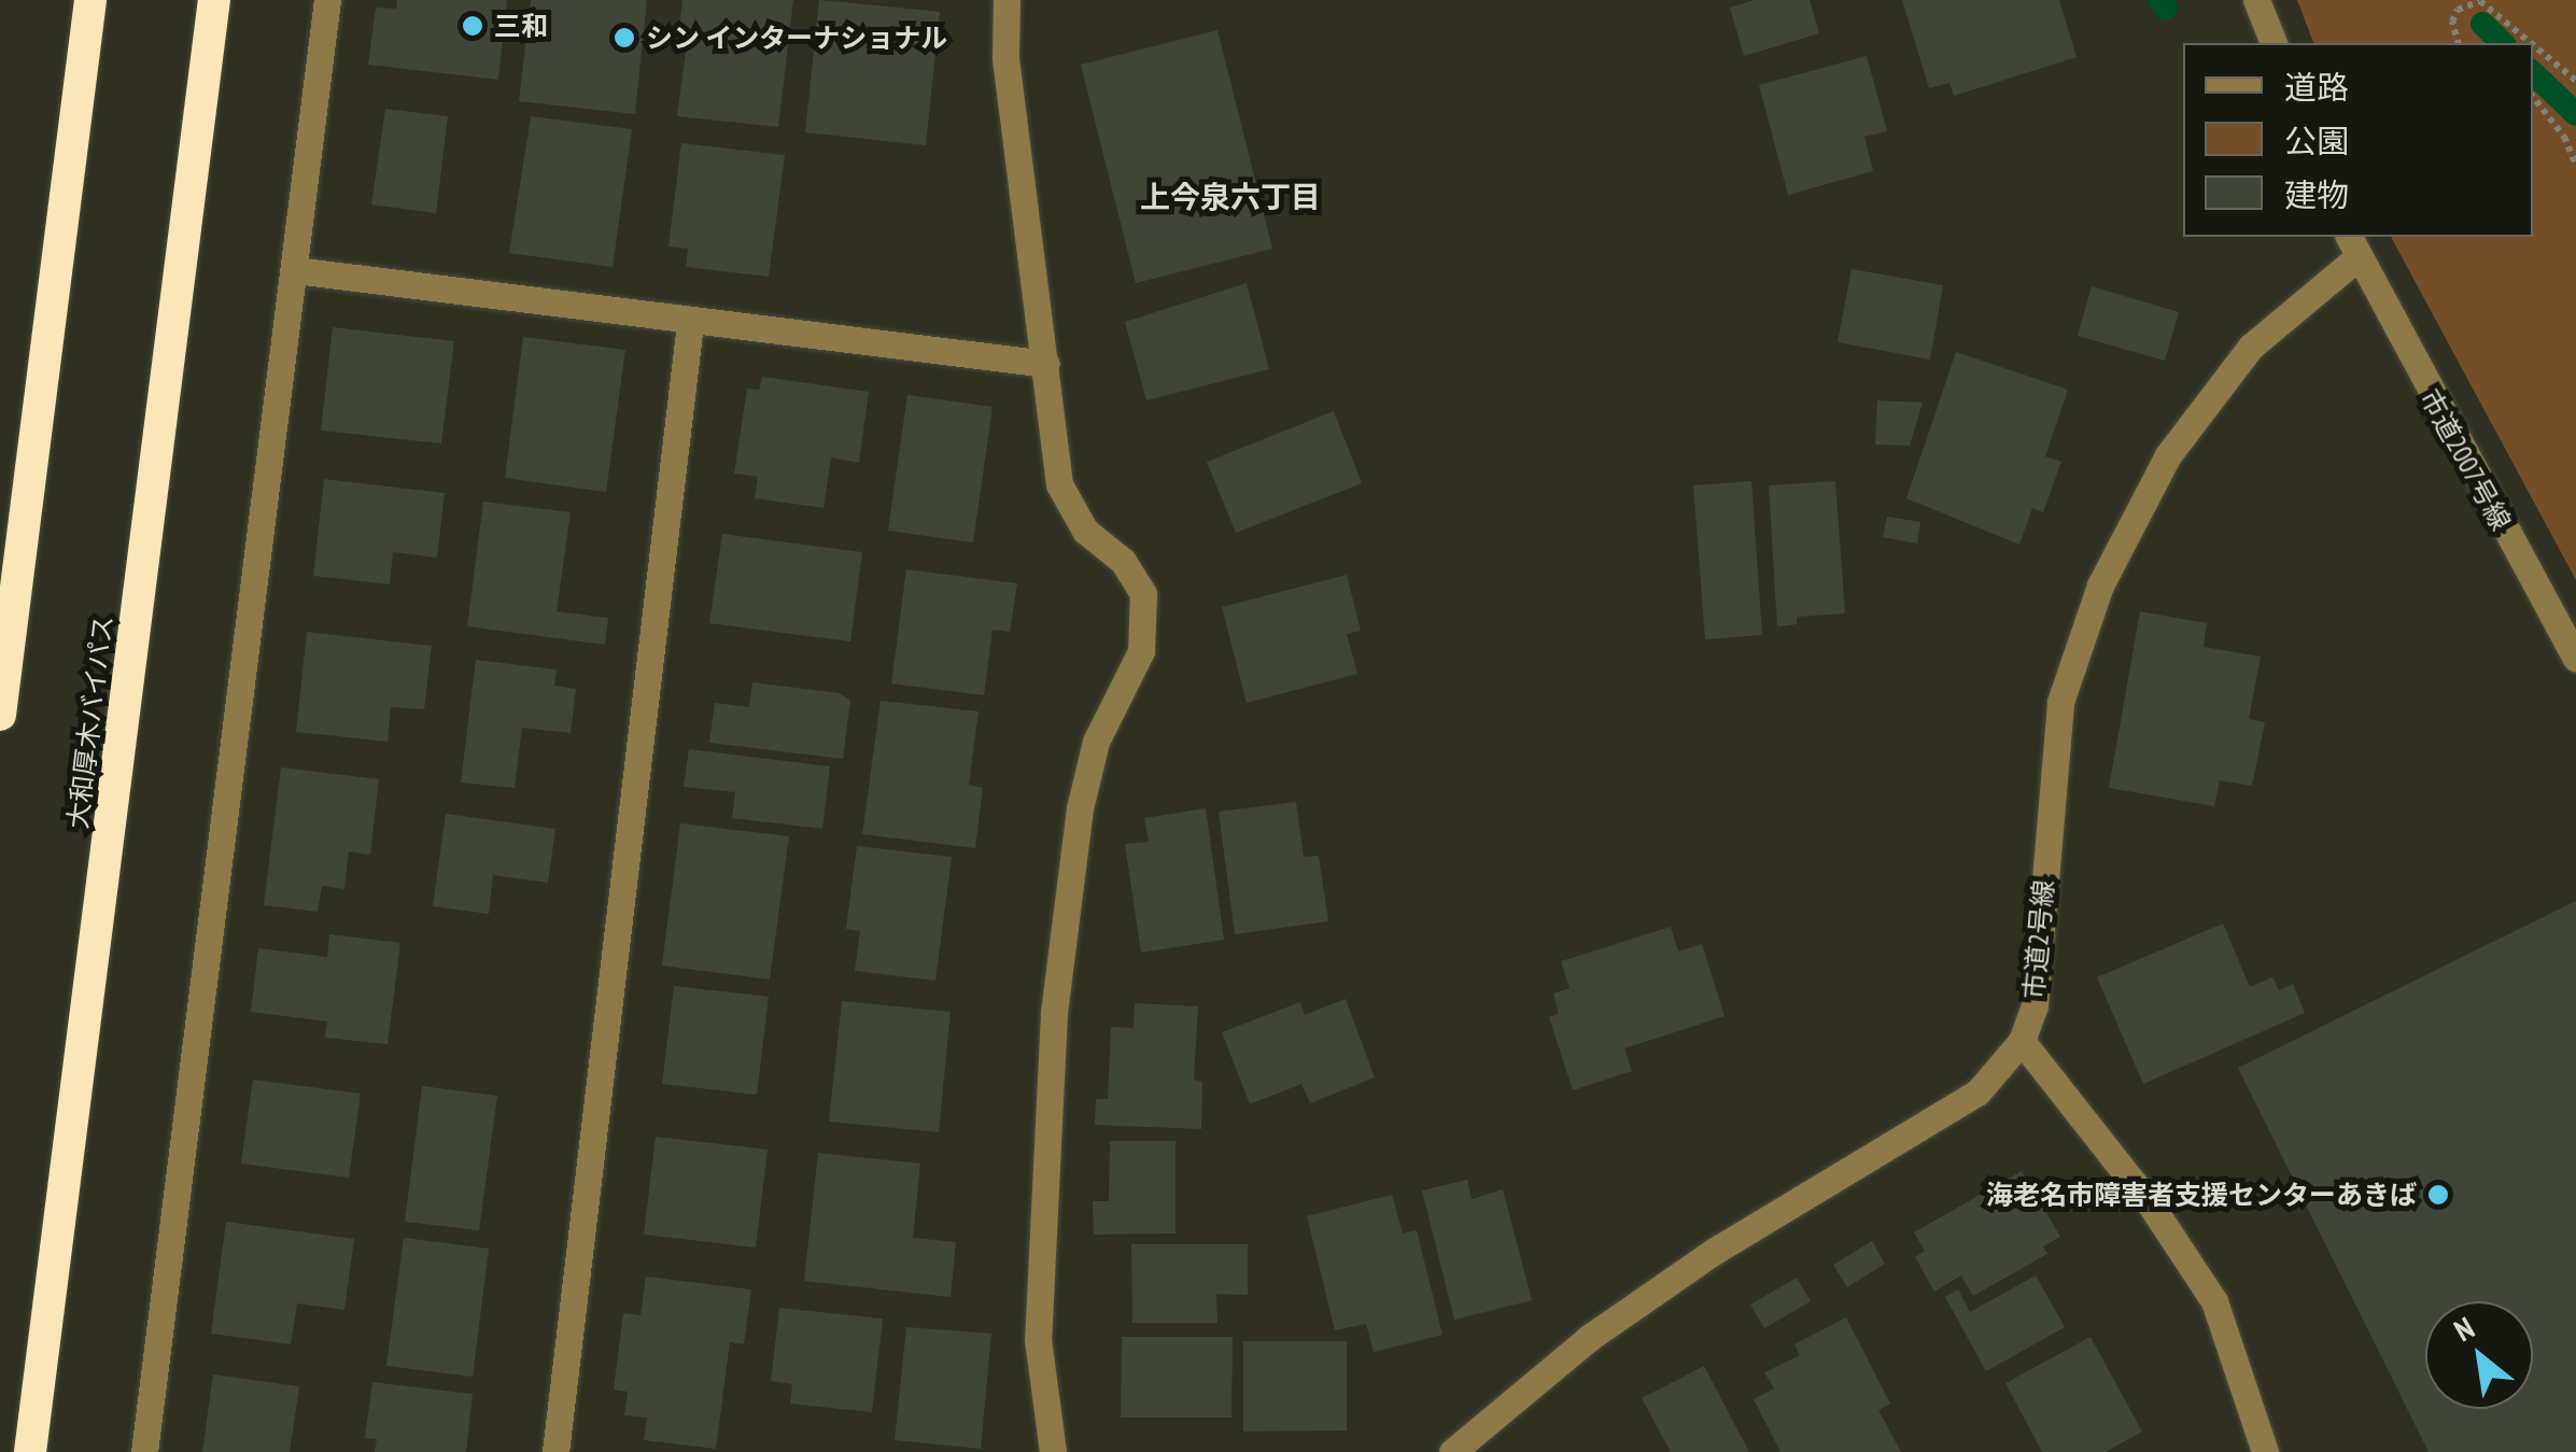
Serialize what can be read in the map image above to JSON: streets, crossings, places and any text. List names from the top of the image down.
{
  "streets": {
    "highway": ["大和厚木バイパス"],
    "street": ["市道2007号線", "市道2号線"]
  },
  "crossings": [
    ["市道2007号線", "市道2号線"]
  ],
  "districts": ["上今泉六丁目"],
  "places": ["三和", "シン インターナショナル", "海老名市障害者支援センターあきば"],
  "legend": ["道路", "公園", "建物"],
  "north": "top left"
}
